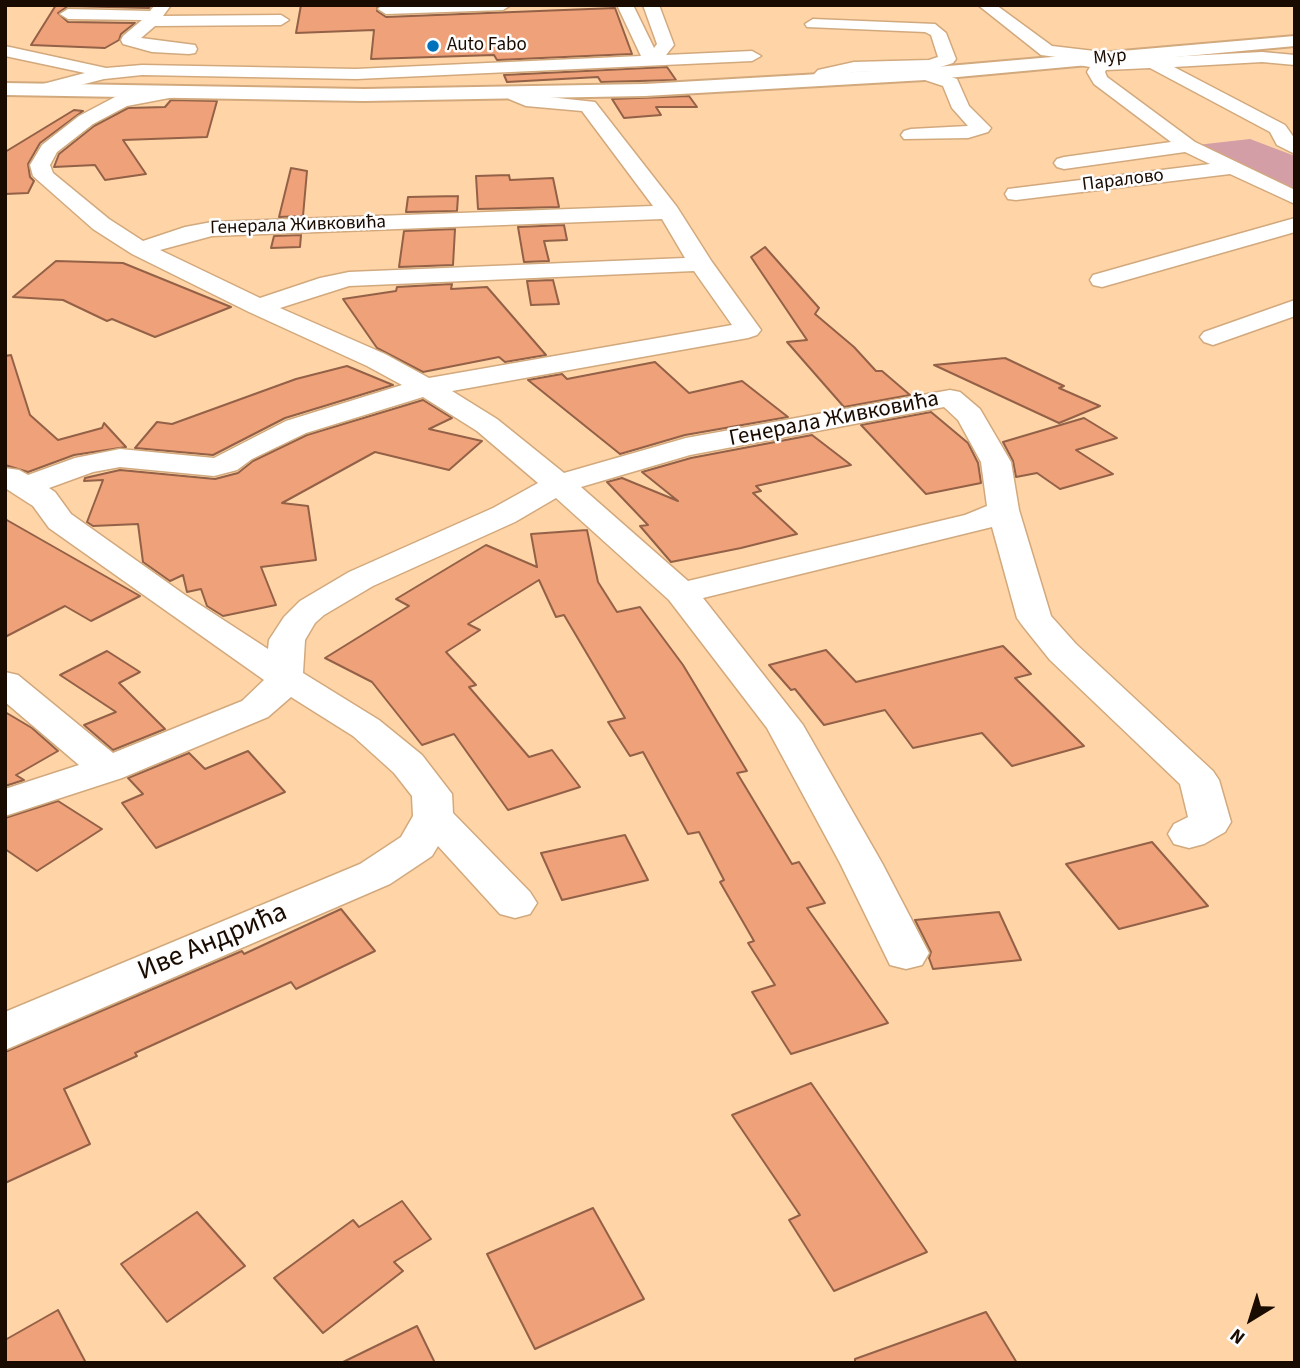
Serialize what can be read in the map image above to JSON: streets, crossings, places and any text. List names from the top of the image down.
{
  "streets": {
    "main road": ["Мур"],
    "street": ["Паралово", "Генерала Живковића", "Иве Андрића"]
  },
  "crossings": [
    ["Мур", "Паралово"]
  ],
  "places": ["Auto Fabo"],
  "north": "bottom left"
}
